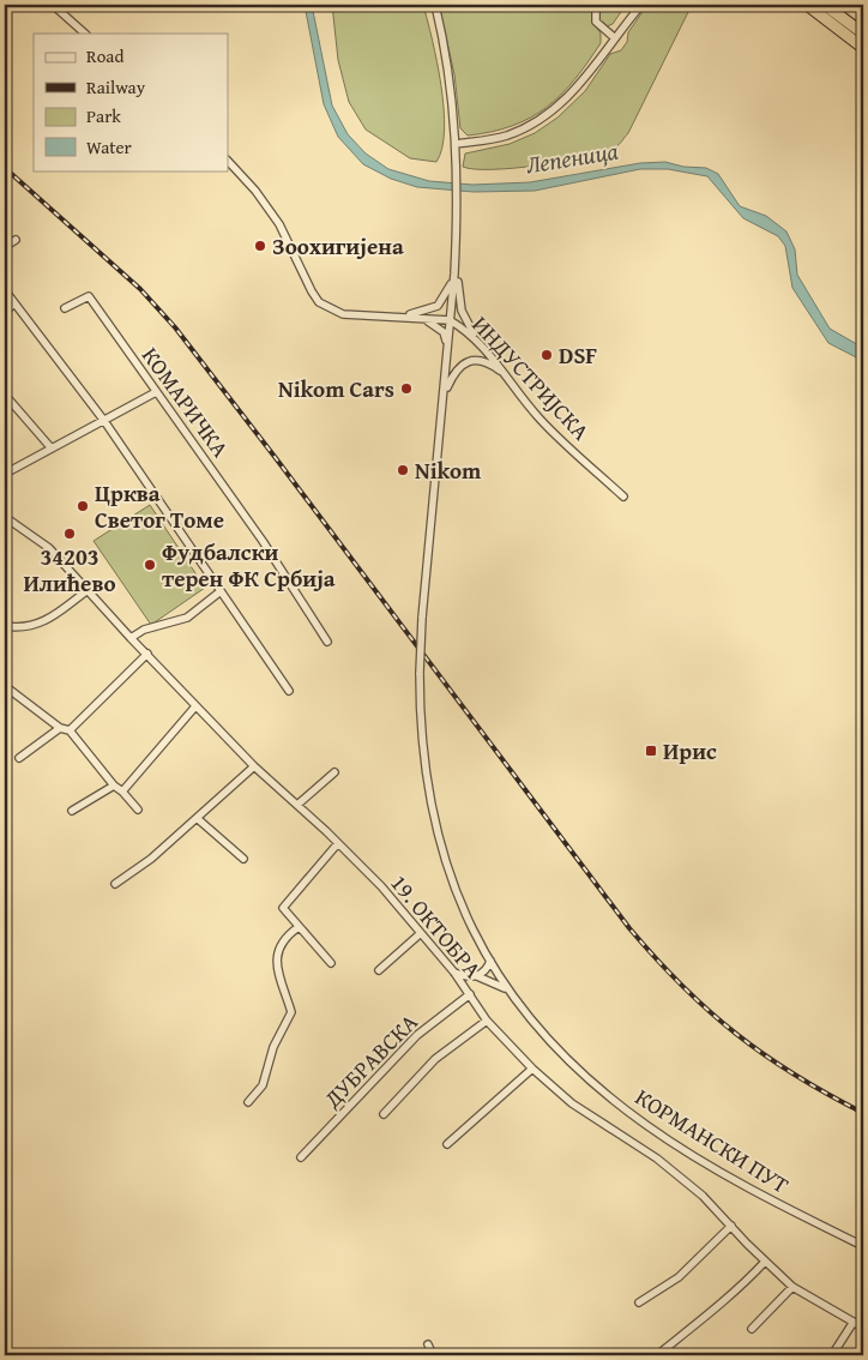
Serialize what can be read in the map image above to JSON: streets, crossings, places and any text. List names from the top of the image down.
{
  "streets": {
    "street": [
      "ИНДУСТРИЈСКА",
      "КОМАРИЧКА",
      "19. ОКТОБРА",
      "ДУБРАВСКА",
      "КОРМАНСКИ ПУТ"
    ]
  },
  "crossings": [
    ["ИНДУСТРИЈСКА", "КОРМАНСКИ ПУТ"],
    ["19. ОКТОБРА", "ДУБРАВСКА"]
  ],
  "water": ["Лепеница"],
  "places": {
    "other": [
      "Зоохигијена",
      "DSF",
      "Nikom Cars",
      "Nikom",
      "Црква Светог Томе",
      "34203 Илићево",
      "Фудбалски терен ФК Србија"
    ],
    "transit": ["Ирис"]
  },
  "legend": [
    "Road",
    "Railway",
    "Park",
    "Water"
  ]
}
